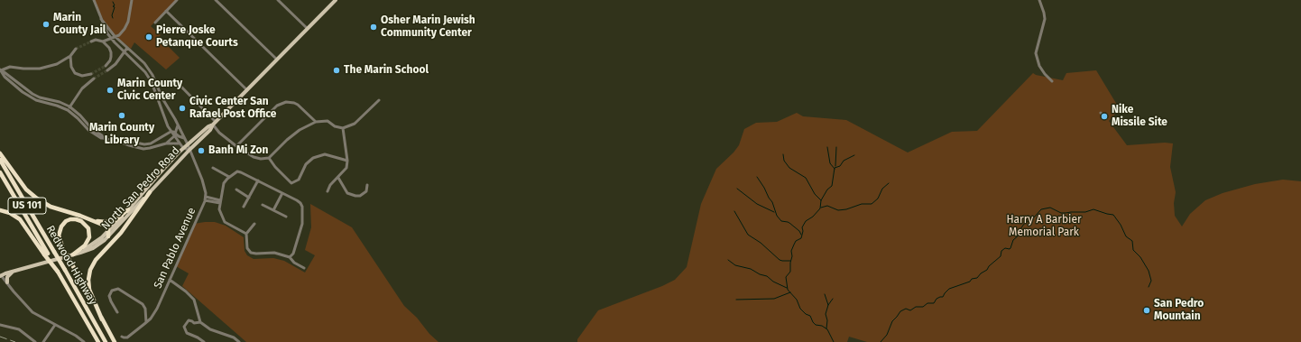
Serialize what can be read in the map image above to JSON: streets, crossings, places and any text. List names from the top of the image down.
{
  "streets": {
    "highway": ["US 101", "Redwood Highway"],
    "main road": ["North San Pedro Road"],
    "street": ["San Pablo Avenue"]
  },
  "crossings": [
    ["North San Pedro Road", "San Pablo Avenue"]
  ],
  "parks": ["Harry A Barbier Memorial Park"],
  "places": [
    "Marin County Jail",
    "Osher Marin Jewish Community Center",
    "Pierre Joske Petanque Courts",
    "The Marin School",
    "Marin County Civic Center",
    "Civic Center San Rafael Post Office",
    "Marin County Library",
    "Nike Missile Site",
    "Banh Mi Zon",
    "San Pedro Mountain"
  ]
}
